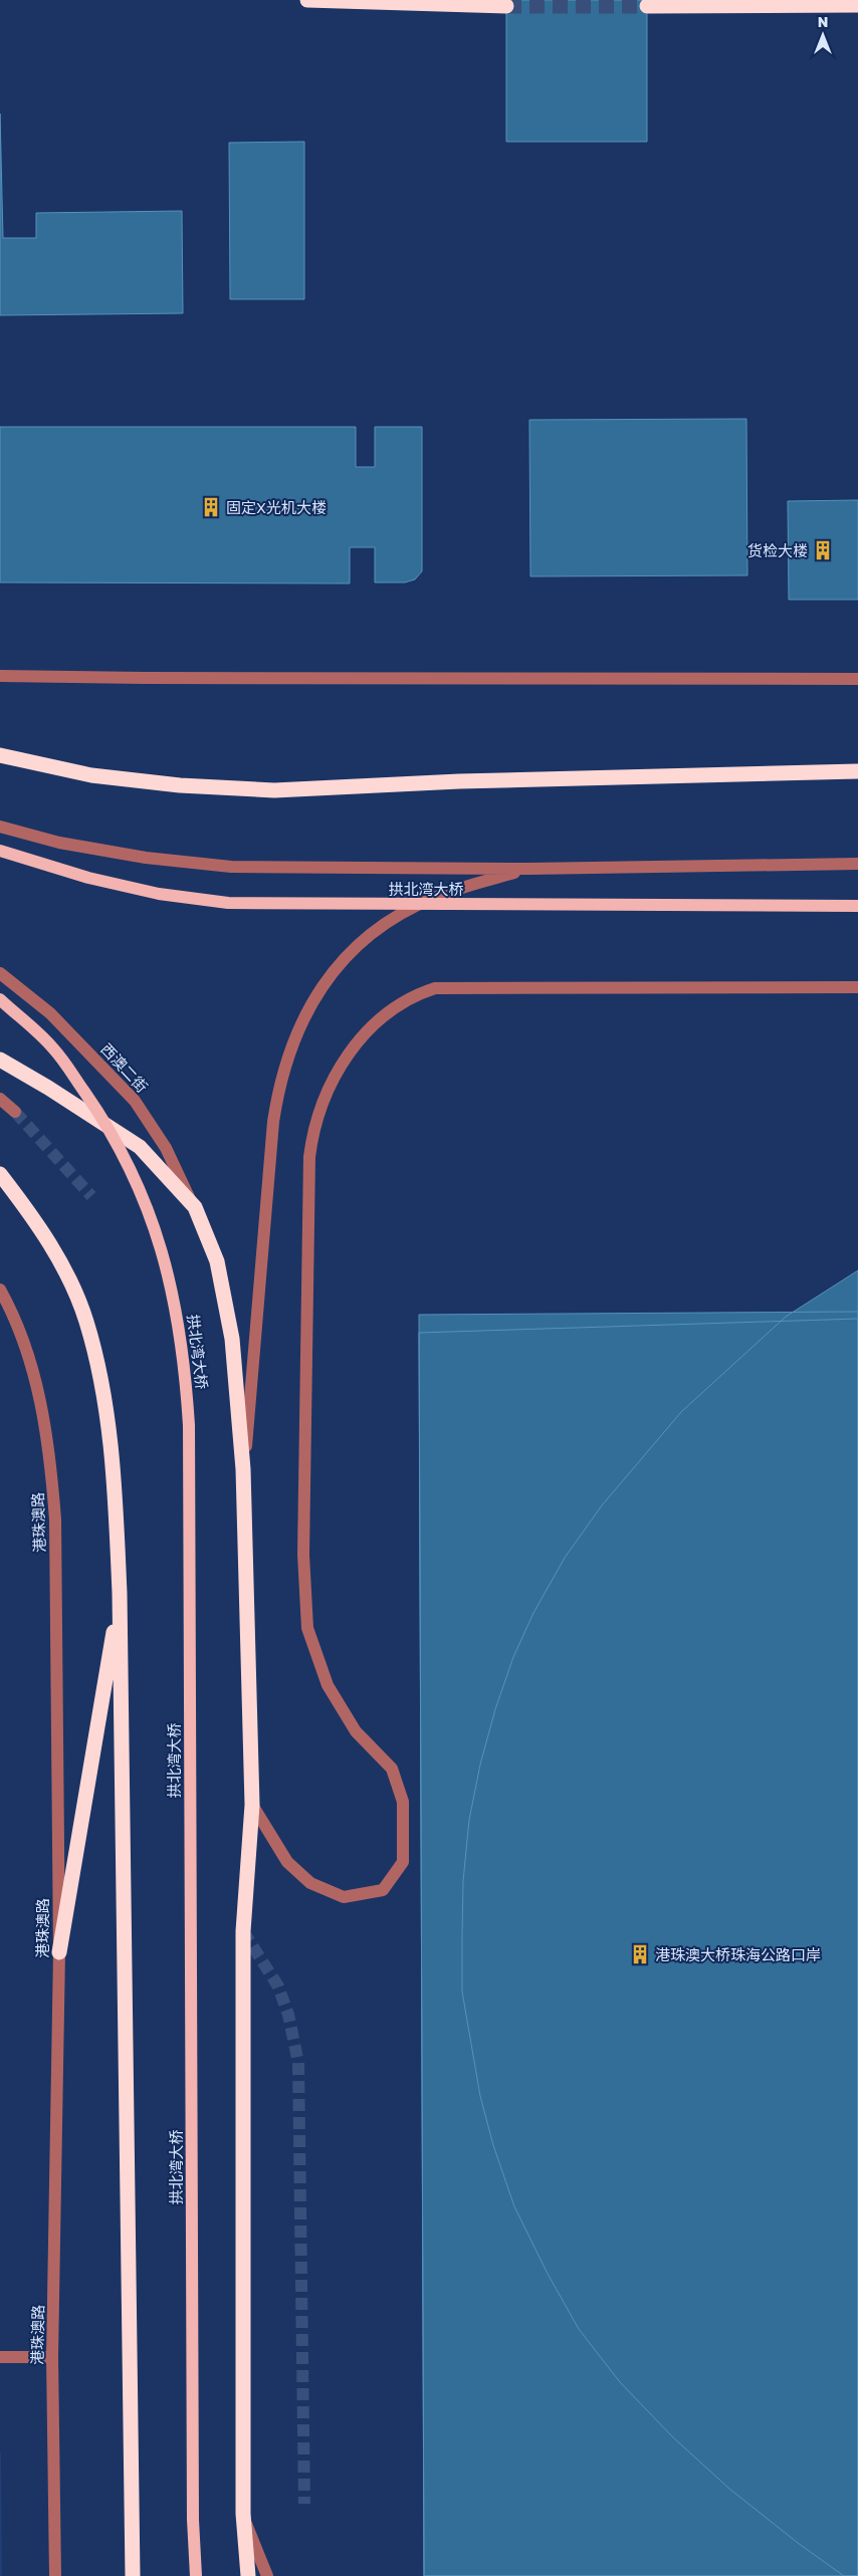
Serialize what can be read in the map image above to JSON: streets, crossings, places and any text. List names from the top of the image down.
{
  "streets": {
    "main road": ["拱北湾大桥"],
    "street": ["西澳二街", "港珠澳路"]
  },
  "places": {
    "building": ["固定X光机大楼", "货检大楼", "港珠澳大桥珠海公路口岸"]
  },
  "north": "top"
}
